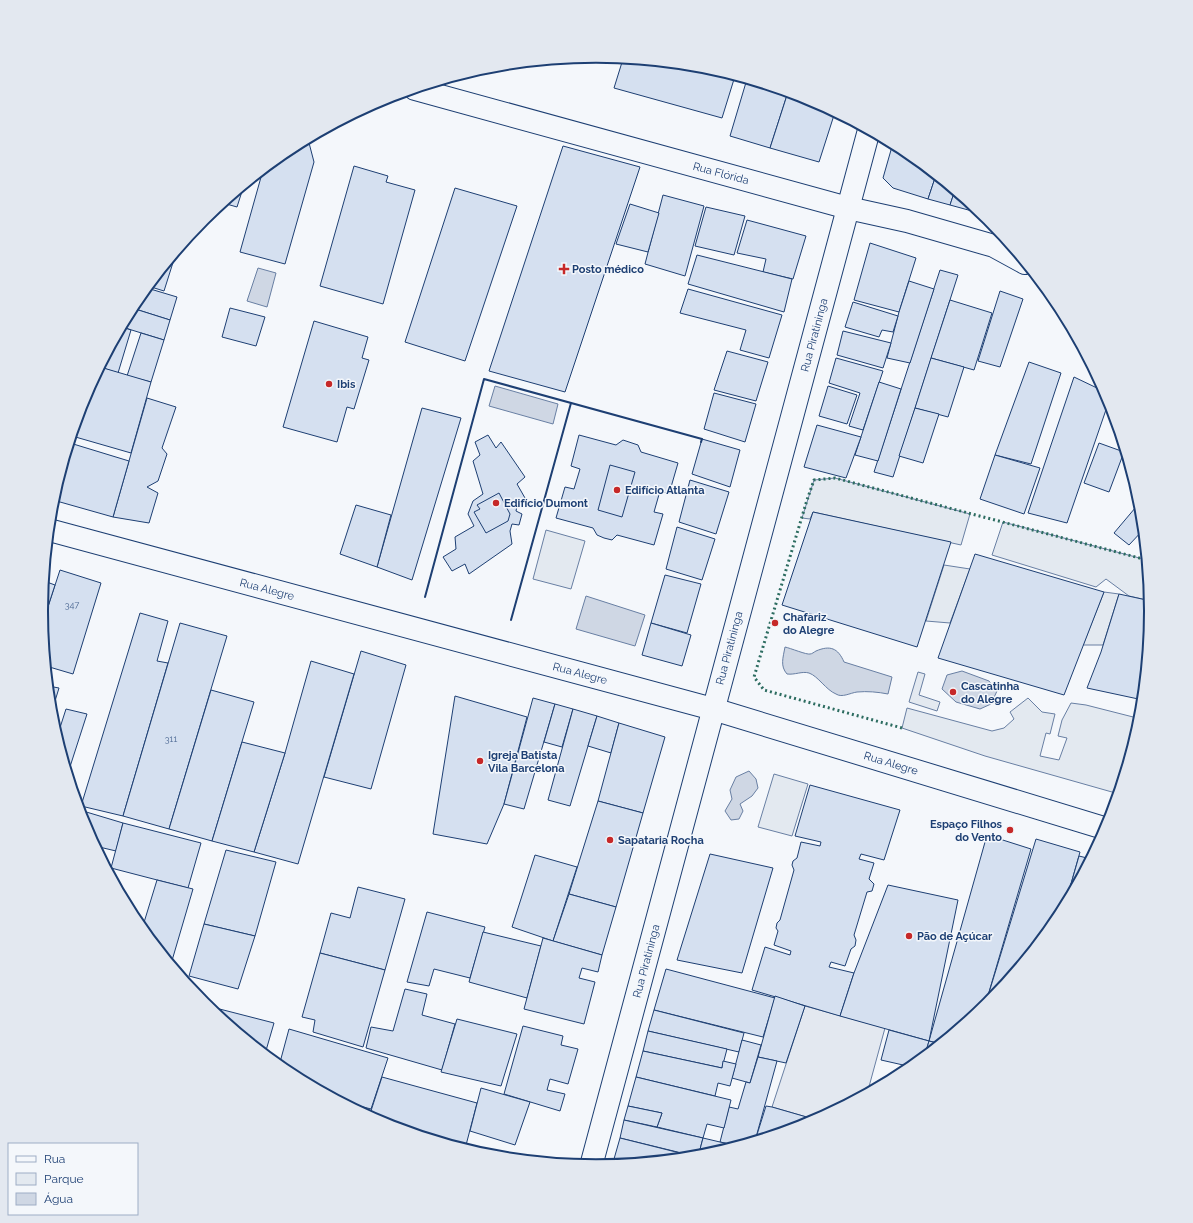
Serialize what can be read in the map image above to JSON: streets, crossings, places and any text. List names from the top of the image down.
{
  "streets": {
    "street": ["Rua Flórida", "Rua Piratininga", "Rua Alegre"]
  },
  "crossings": [
    ["Rua Flórida", "Rua Piratininga"],
    ["Rua Piratininga", "Rua Alegre"]
  ],
  "places": {
    "health": ["Posto médico"],
    "other": [
      "Ibis",
      "Edifício Atlanta",
      "Edifício Dumont",
      "Chafariz do Alegre",
      "Cascatinha do Alegre",
      "Igreja Batista Vila Barcelona",
      "Espaço Filhos do Vento",
      "Sapataria Rocha",
      "Pão de Açúcar"
    ]
  },
  "house_numbers": ["347", "311"],
  "legend": ["Rua", "Parque", "Água"]
}
